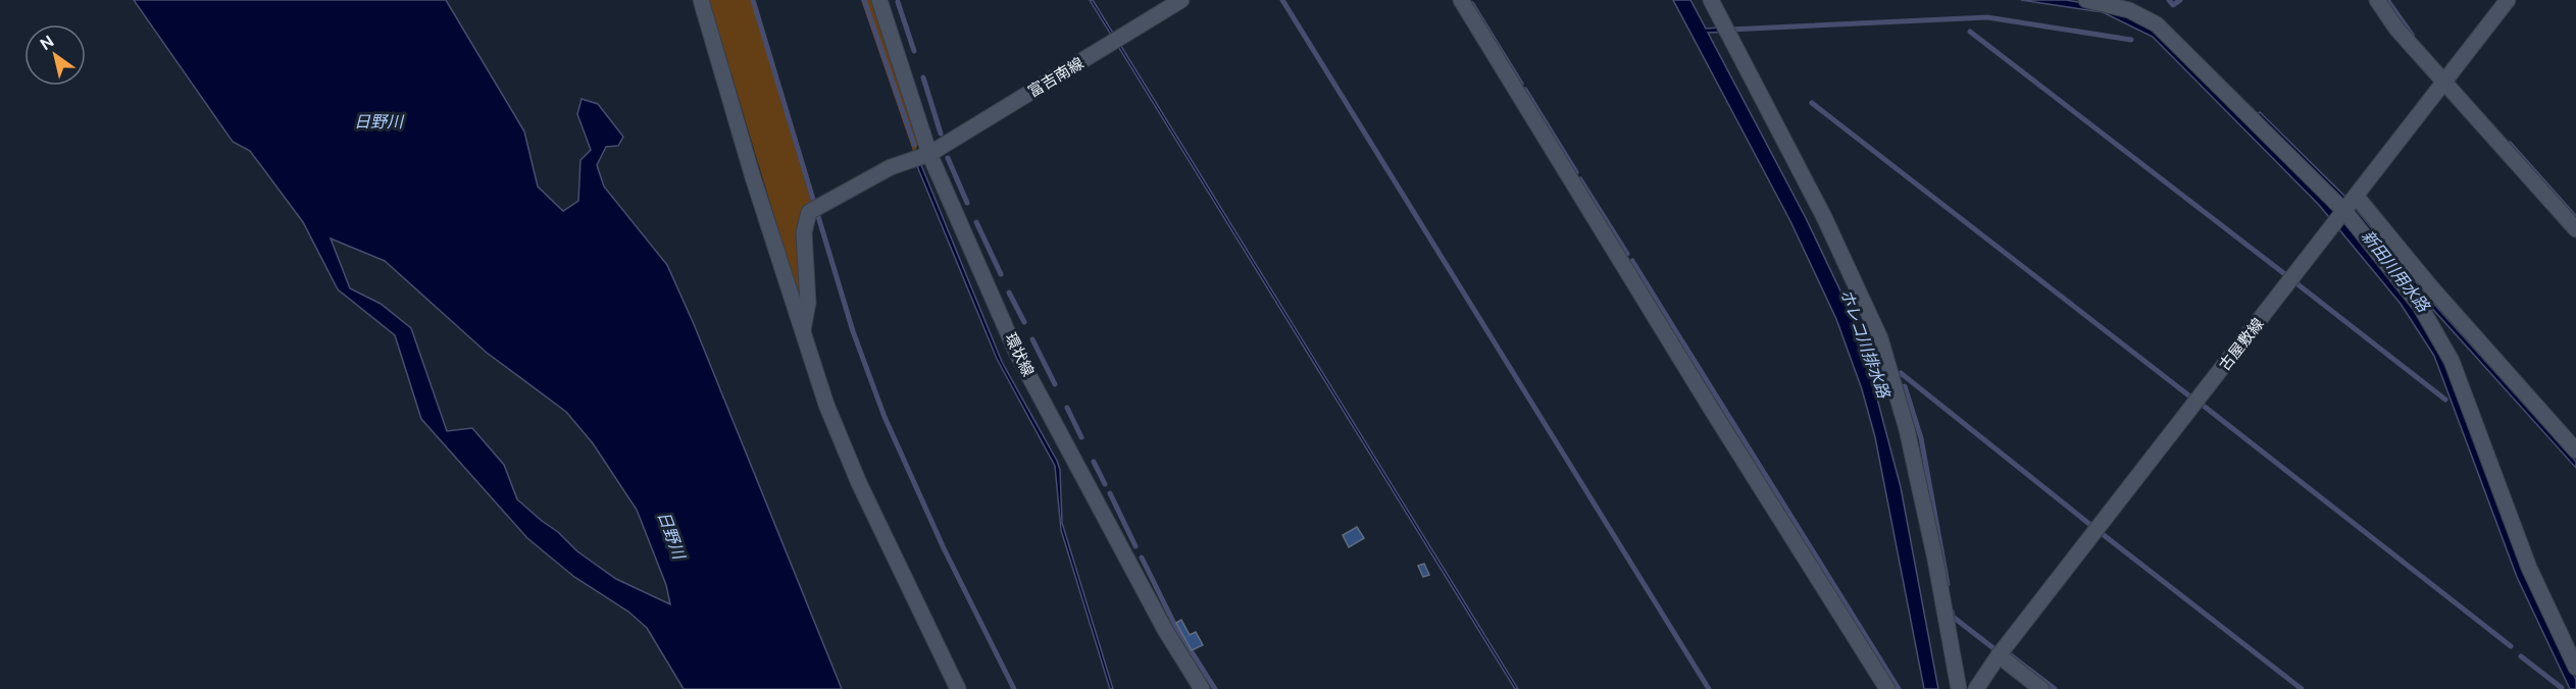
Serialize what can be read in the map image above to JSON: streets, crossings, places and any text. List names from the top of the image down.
{
  "streets": {
    "street": ["富吉南線", "古屋敷線", "環状線"]
  },
  "crossings": [
    ["富吉南線", "環状線"]
  ],
  "water": ["日野川", "新田川用水路", "ホレコ川排水路"],
  "north": "top left"
}
